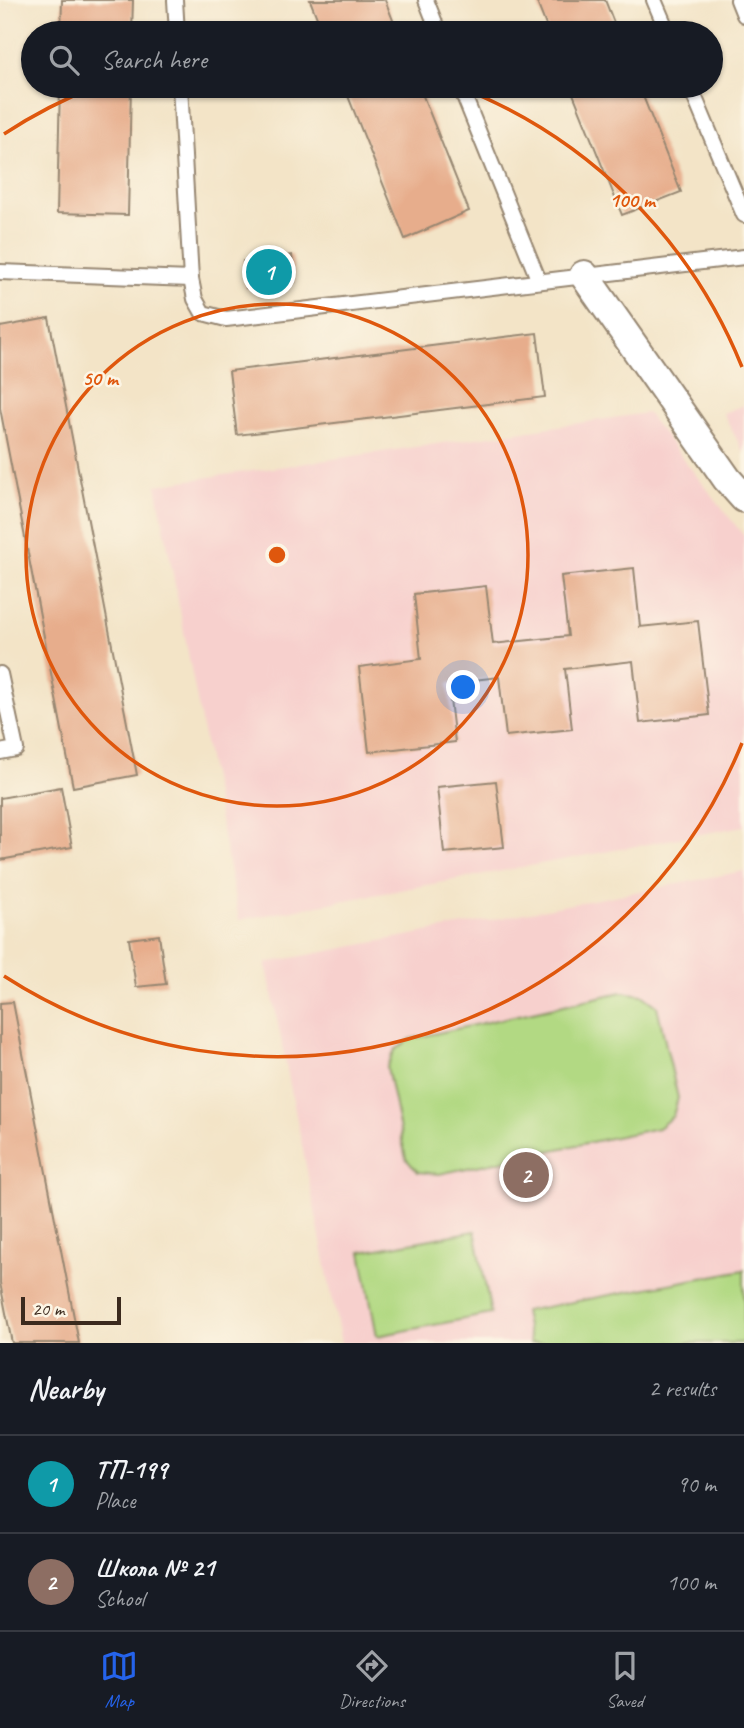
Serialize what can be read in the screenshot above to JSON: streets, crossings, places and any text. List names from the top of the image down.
{
  "scale_bar": "20 m",
  "page": {
    "search": "Search here",
    "pins": ["1", "2"],
    "scale": "20 m",
    "heading": ["Nearby", "2 results"],
    "list": [
      {
        "mark": "1",
        "name": "ТП-199",
        "note": "Place",
        "value": "90 m"
      },
      {
        "mark": "2",
        "name": "Школа № 21",
        "note": "School",
        "value": "100 m"
      }
    ],
    "nav": ["Map", "Directions", "Saved"]
  },
  "rings": ["100 m", "50 m"]
}
